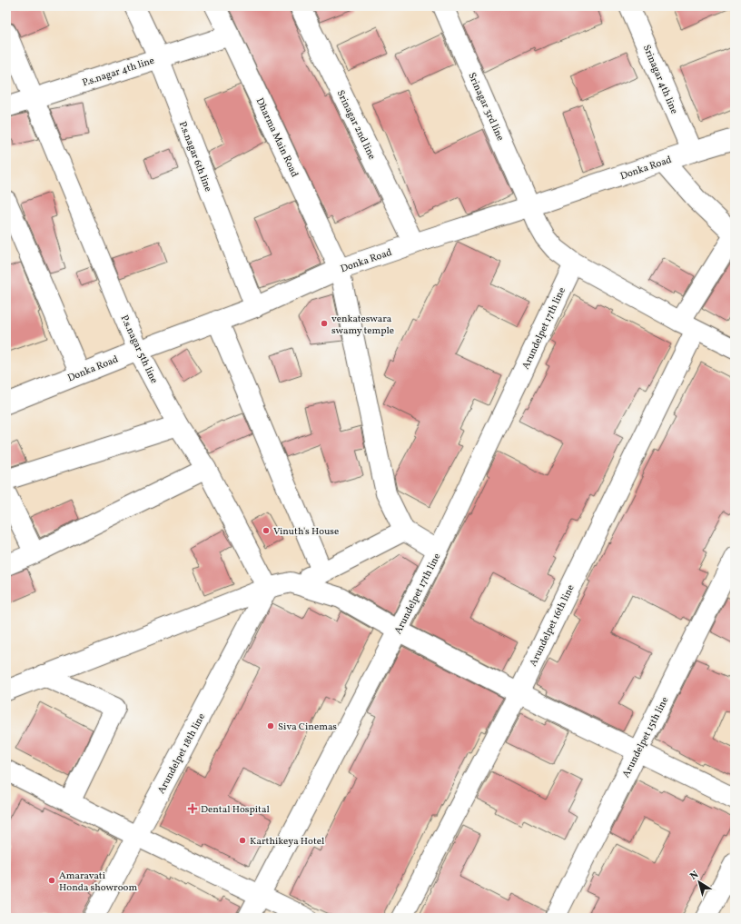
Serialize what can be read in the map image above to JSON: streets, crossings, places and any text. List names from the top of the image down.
{
  "streets": {
    "street": [
      "P.s.nagar 4th line",
      "Srinagar 4th line",
      "Srinagar 3rd line",
      "Srinagar 2nd line",
      "Dharma Main Road",
      "P.s.nagar 6th line",
      "Donka Road",
      "Arundelpet 17th line",
      "P.s.nagar 5th line",
      "Arundelpet 16th line",
      "Arundelpet 15th line",
      "Arundelpet 18th line"
    ]
  },
  "crossings": [
    ["P.s.nagar 4th line", "Dharma Main Road"],
    ["P.s.nagar 4th line", "P.s.nagar 6th line"],
    ["P.s.nagar 4th line", "P.s.nagar 5th line"],
    ["Srinagar 4th line", "Donka Road"],
    ["Srinagar 3rd line", "Donka Road"],
    ["Srinagar 3rd line", "Arundelpet 17th line"],
    ["Srinagar 3rd line", "Arundelpet 16th line"],
    ["Srinagar 2nd line", "Donka Road"],
    ["Dharma Main Road", "Donka Road"],
    ["P.s.nagar 6th line", "Donka Road"],
    ["Donka Road", "P.s.nagar 5th line"],
    ["P.s.nagar 5th line", "Arundelpet 18th line"]
  ],
  "places": {
    "other": [
      "venkateswara swamy temple",
      "Vinuth's House",
      "Siva Cinemas",
      "Karthikeya Hotel",
      "Amaravati Honda showroom"
    ],
    "health": ["Dental Hospital"]
  },
  "north": "top left"
}
